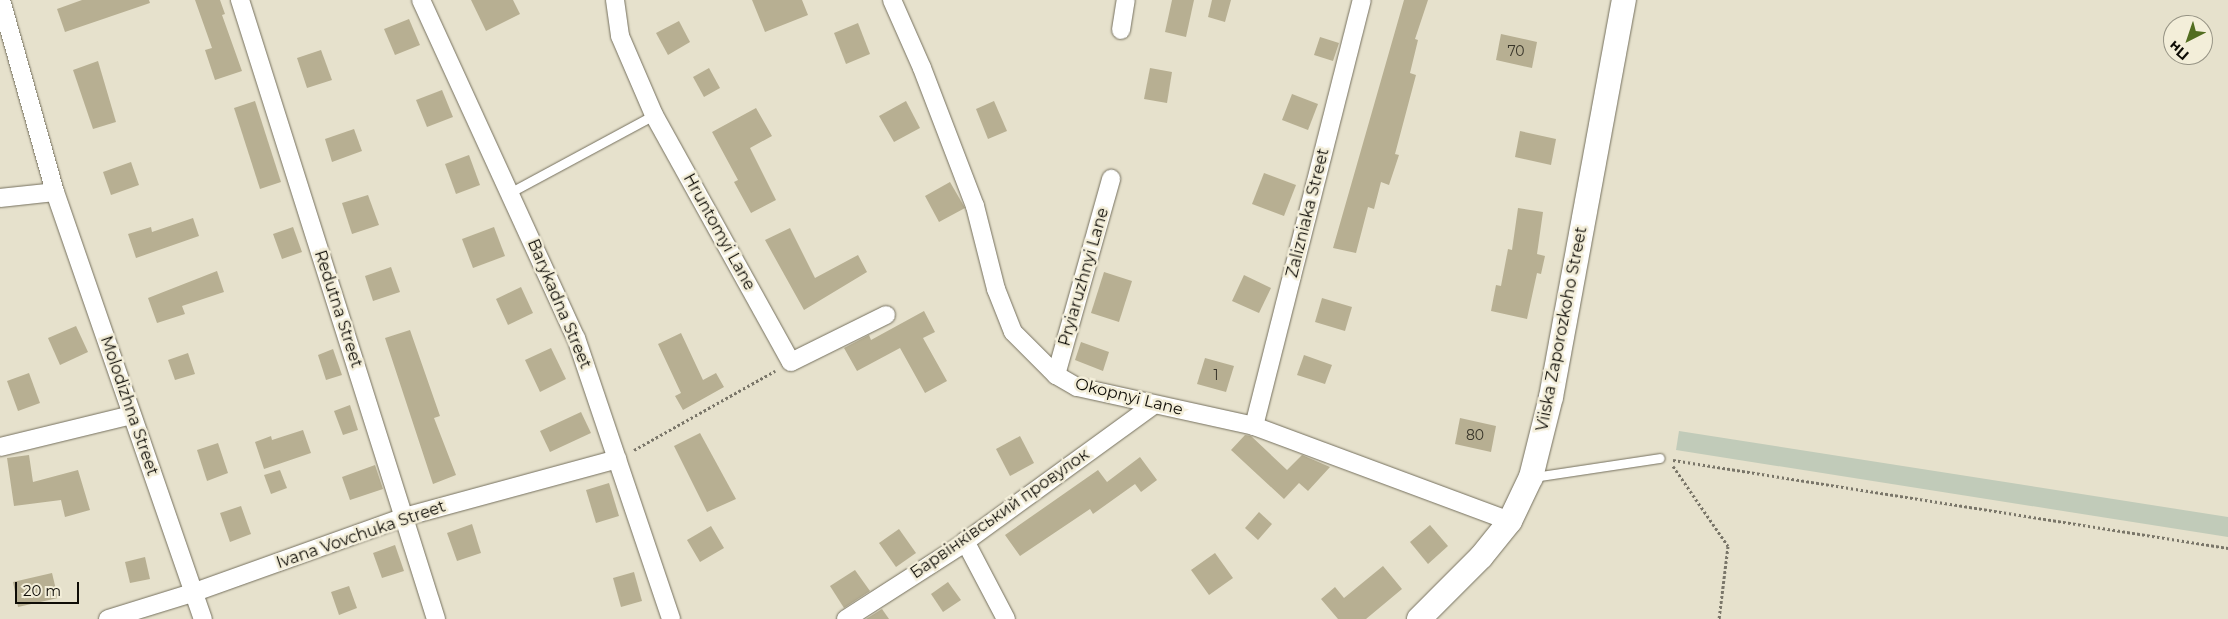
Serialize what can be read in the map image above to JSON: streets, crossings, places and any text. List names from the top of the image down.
{
  "streets": {
    "street": [
      "Zalizniaka Street",
      "Hruntomyi Lane",
      "Pryiaruzhnyi Lane",
      "Barykadna Street",
      "Redutna Street",
      "Viiska Zaporozkoho Street",
      "Okopnyi Lane",
      "Molodizhna Street",
      "Барвінківський провулок",
      "Ivana Vovchuka Street"
    ]
  },
  "crossings": [
    ["Zalizniaka Street", "Okopnyi Lane"],
    ["Pryiaruzhnyi Lane", "Okopnyi Lane"],
    ["Barykadna Street", "Ivana Vovchuka Street"],
    ["Redutna Street", "Ivana Vovchuka Street"],
    ["Viiska Zaporozkoho Street", "Okopnyi Lane"],
    ["Okopnyi Lane", "Барвінківський провулок"],
    ["Molodizhna Street", "Ivana Vovchuka Street"]
  ],
  "house_numbers": ["70", "1", "80"],
  "scale_bar": "20 m",
  "north": "bottom left"
}
